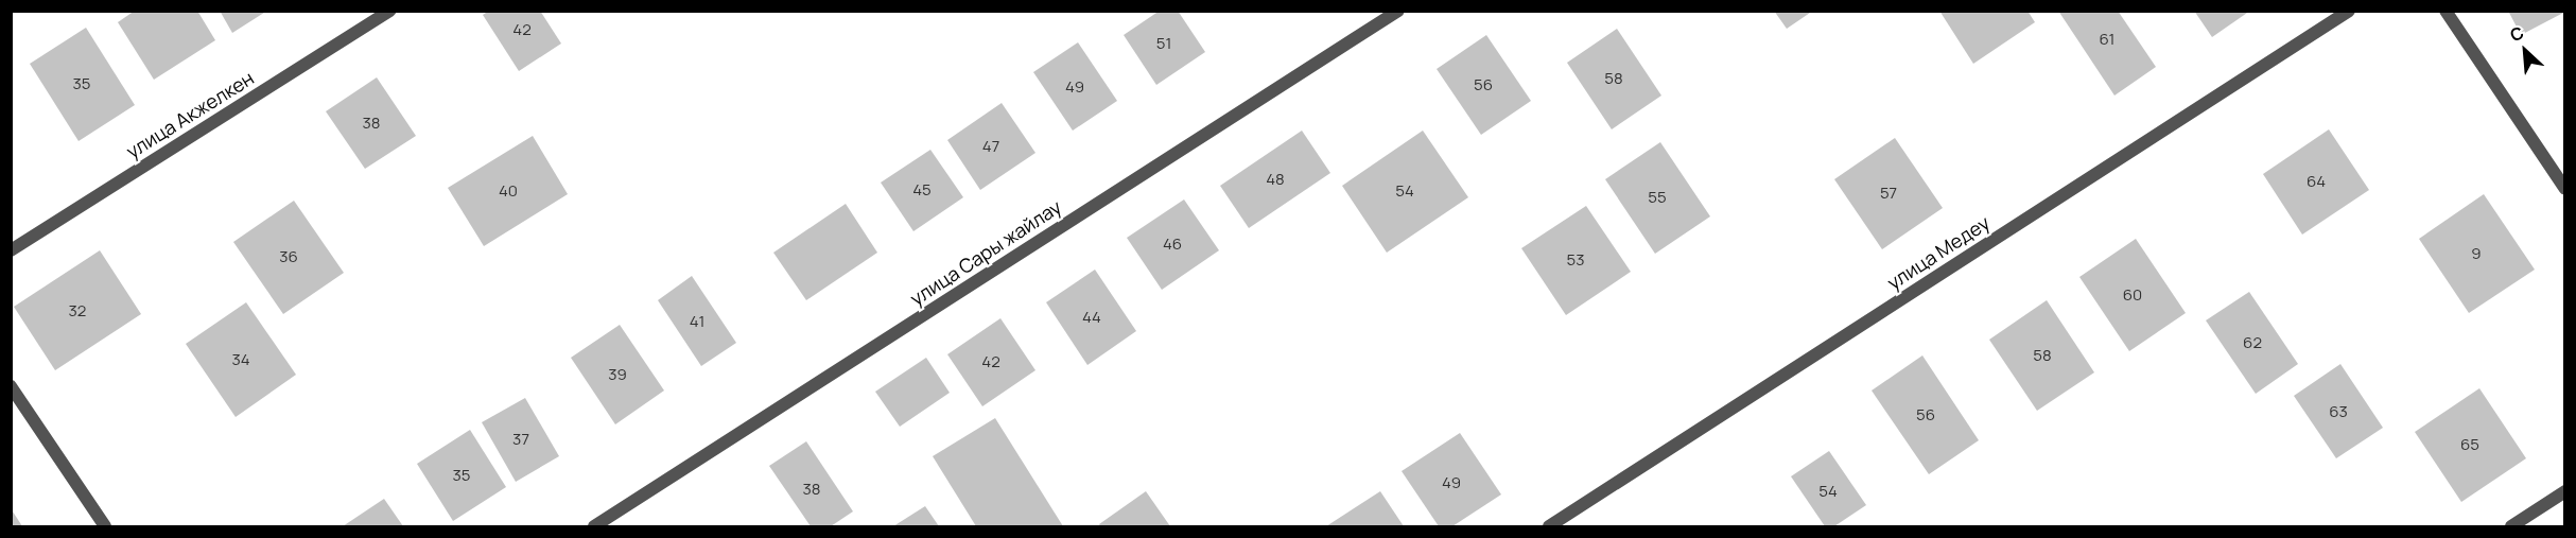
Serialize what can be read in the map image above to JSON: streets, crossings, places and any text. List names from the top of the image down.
{
  "streets": {
    "street": ["улица Акжелкен", "улица Сары жайлау", "улица Медеу"]
  },
  "house_numbers": [
    "42",
    "61",
    "51",
    "58",
    "35",
    "56",
    "49",
    "38",
    "47",
    "48",
    "64",
    "45",
    "40",
    "54",
    "57",
    "55",
    "46",
    "9",
    "36",
    "53",
    "60",
    "32",
    "44",
    "41",
    "62",
    "58",
    "34",
    "42",
    "39",
    "63",
    "56",
    "37",
    "65",
    "35",
    "49",
    "38",
    "54"
  ],
  "north": "top left"
}
